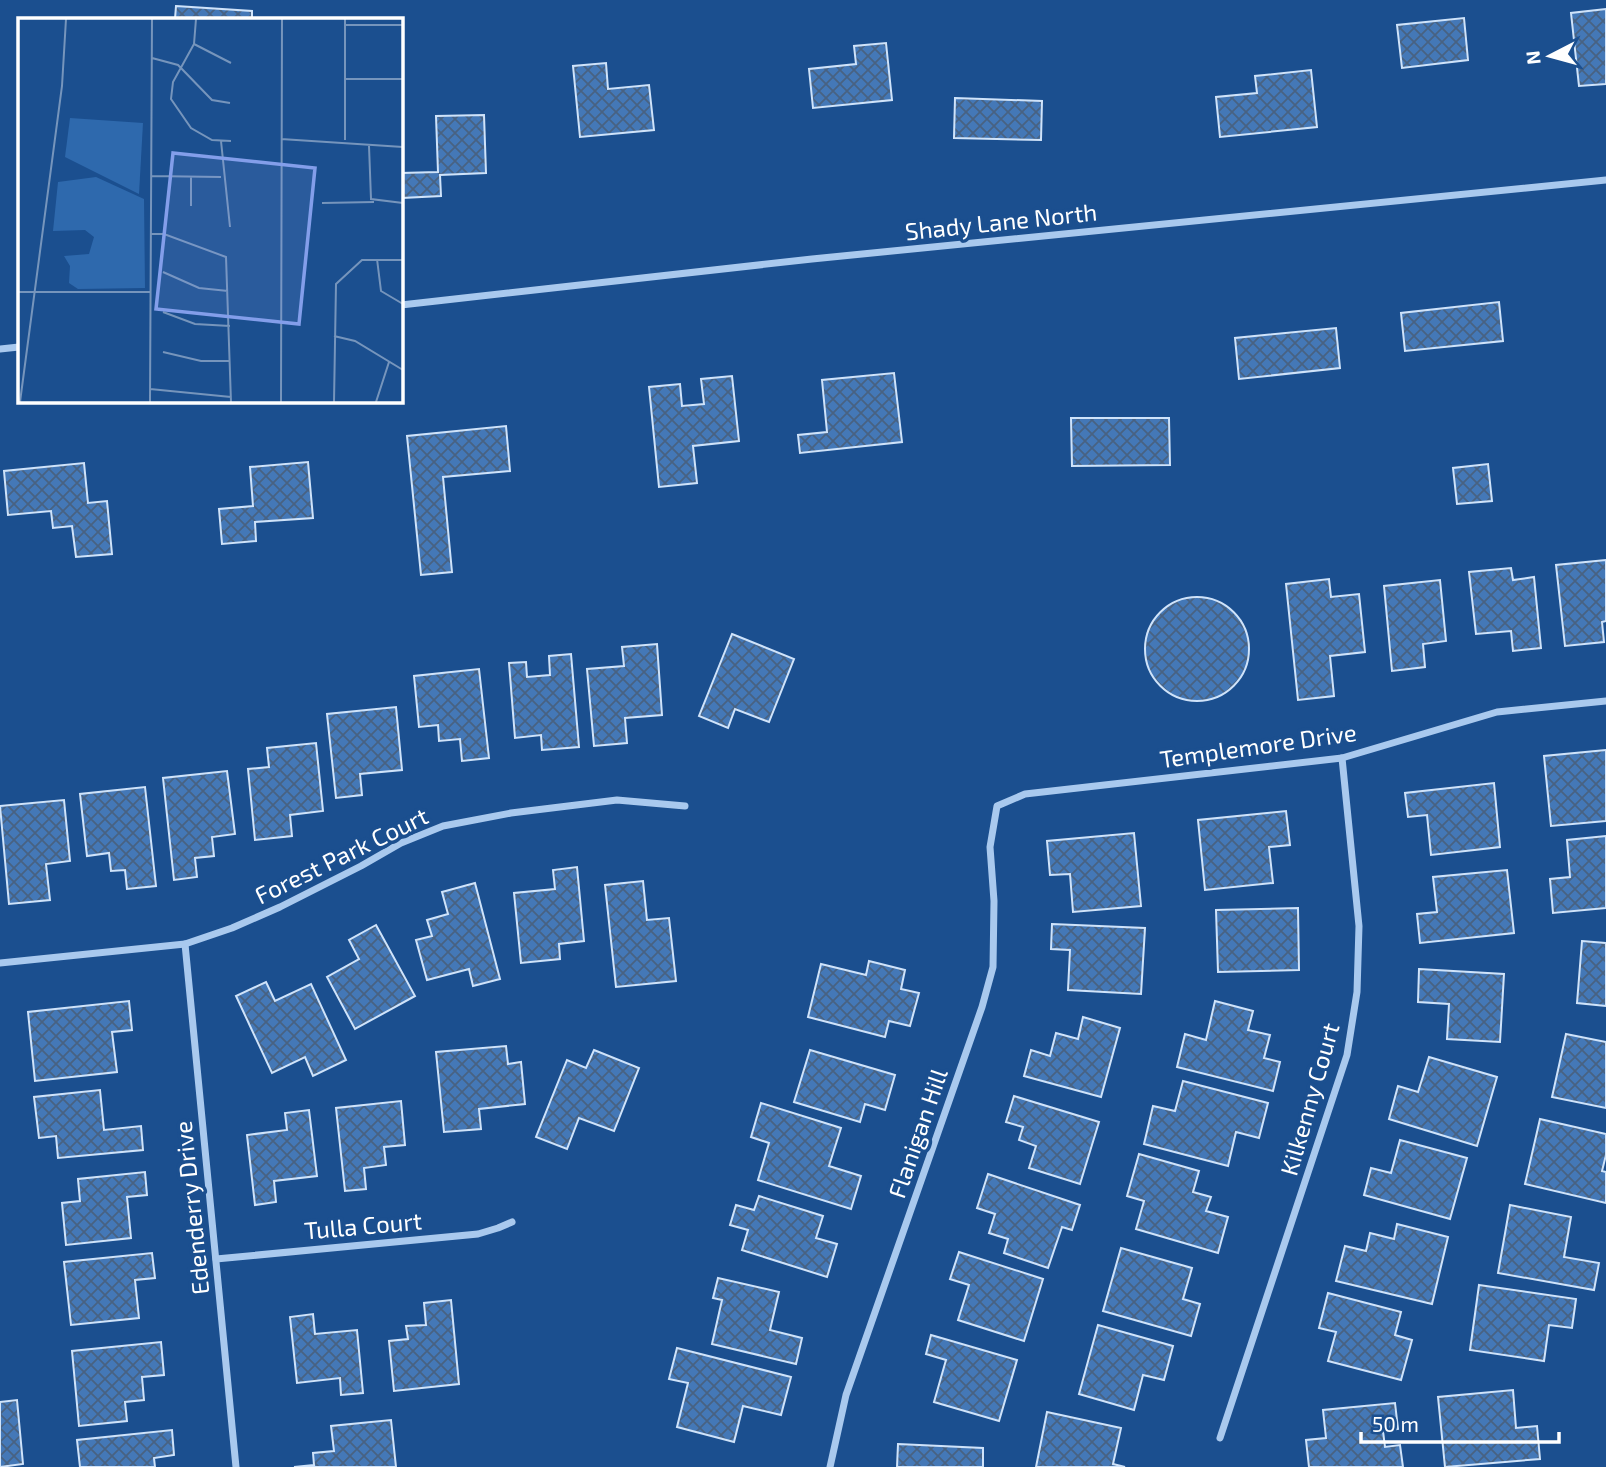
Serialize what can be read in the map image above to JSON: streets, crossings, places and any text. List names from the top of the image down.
{
  "streets": {
    "street": [
      "Shady Lane North",
      "Templemore Drive",
      "Forest Park Court",
      "Kilkenny Court",
      "Flanigan Hill",
      "Edenderry Drive",
      "Tulla Court"
    ]
  },
  "crossings": [
    ["Templemore Drive", "Kilkenny Court"],
    ["Templemore Drive", "Flanigan Hill"],
    ["Forest Park Court", "Edenderry Drive"],
    ["Edenderry Drive", "Tulla Court"]
  ],
  "scale_bar": "50 m",
  "north": "left"
}
